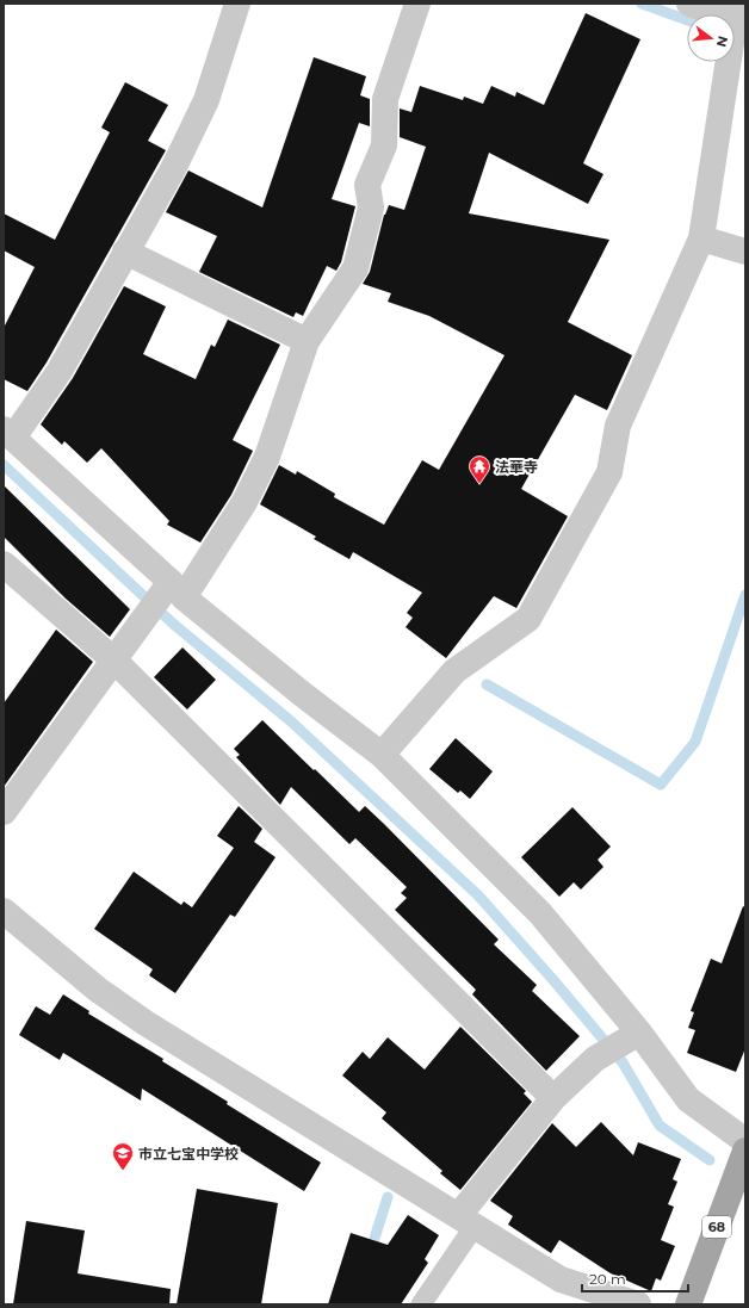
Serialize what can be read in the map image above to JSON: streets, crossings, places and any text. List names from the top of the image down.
{
  "streets": {
    "main road": ["68"]
  },
  "places": {
    "temple": ["法華寺"],
    "school or university": ["市立七宝中学校"]
  },
  "scale_bar": "20 m",
  "north": "right"
}
